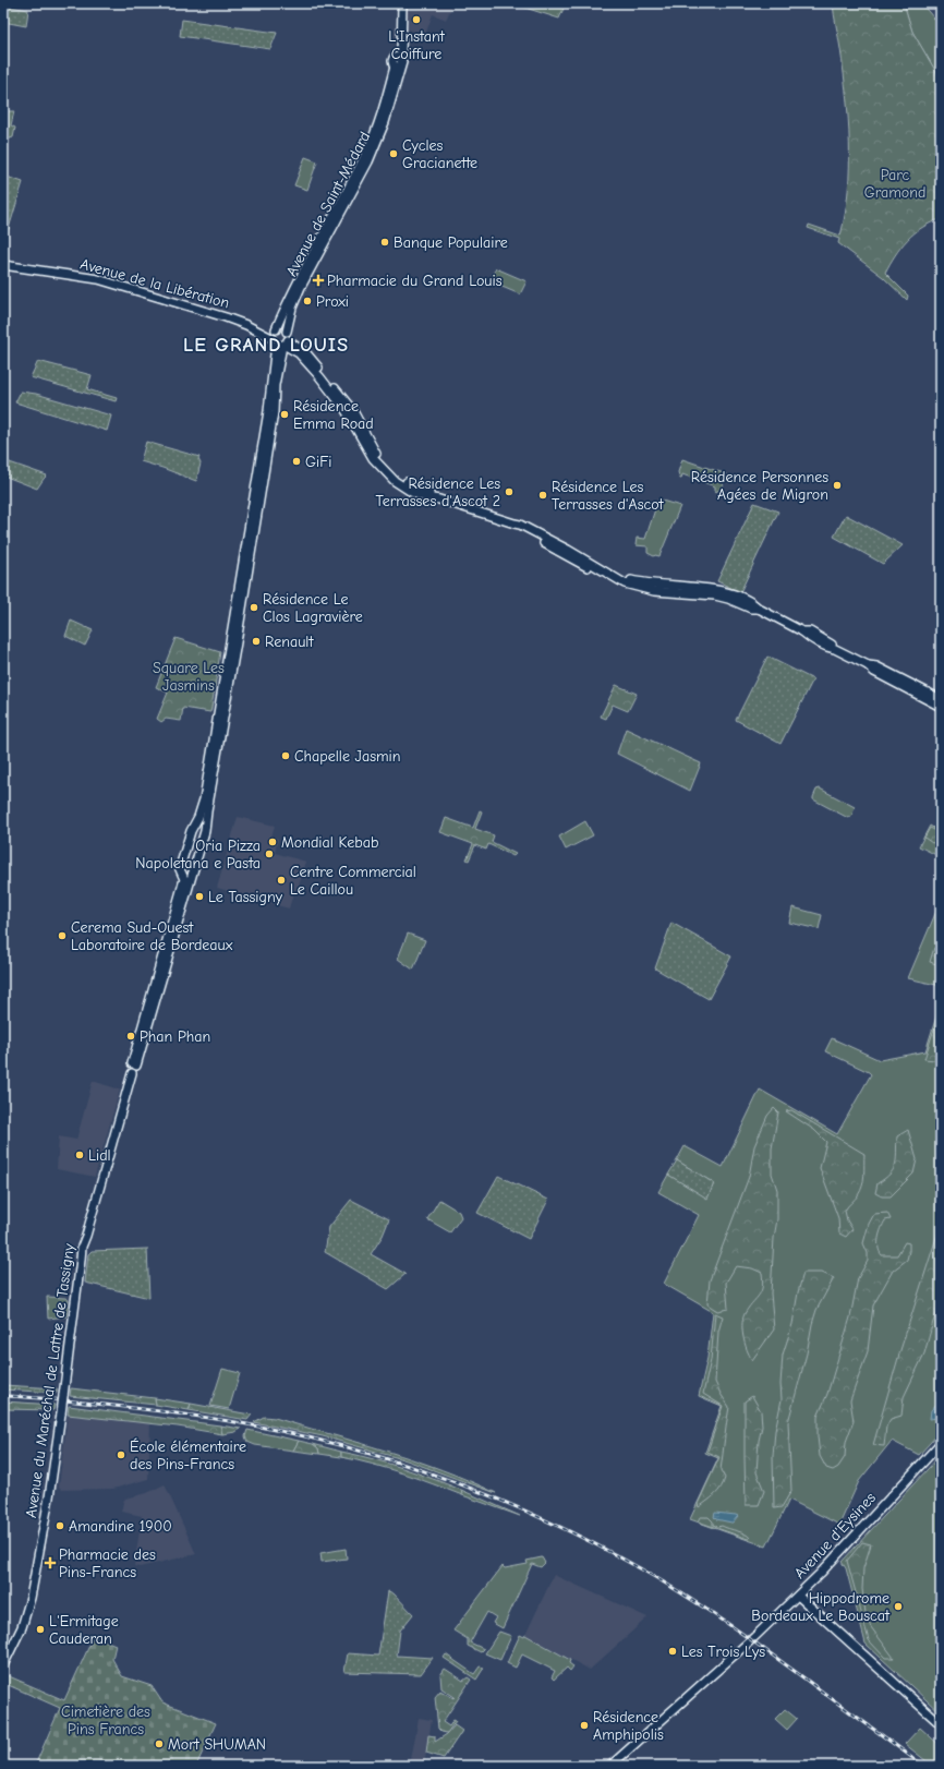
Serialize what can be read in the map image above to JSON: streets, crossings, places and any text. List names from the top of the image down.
{
  "streets": {
    "main road": [
      "Avenue de Saint-Médard",
      "Avenue de la Libération",
      "Avenue du Maréchal de Lattre de Tassigny",
      "Avenue d'Eysines"
    ]
  },
  "crossings": [
    ["Avenue de Saint-Médard", "Avenue de la Libération"],
    ["Avenue de Saint-Médard", "Avenue du Maréchal de Lattre de Tassigny"]
  ],
  "districts": ["LE GRAND LOUIS"],
  "parks": ["Parc Gramond", "Square Les Jasmins", "Cimetière des Pins Francs"],
  "places": {
    "other": [
      "L'Instant Coiffure",
      "Cycles Gracianette",
      "Banque Populaire",
      "Proxi",
      "Résidence Emma Road",
      "GiFi",
      "Résidence Personnes Agées de Migron",
      "Résidence Les Terrasses d'Ascot 2",
      "Résidence Les Terrasses d'Ascot",
      "Résidence Le Clos Lagravière",
      "Renault",
      "Chapelle Jasmin",
      "Mondial Kebab",
      "Oria Pizza Napoletana e Pasta",
      "Centre Commercial Le Caillou",
      "Le Tassigny",
      "Cerema Sud-Ouest Laboratoire de Bordeaux",
      "Phan Phan",
      "Lidl",
      "École élémentaire des Pins-Francs",
      "Amandine 1900",
      "Hippodrome Bordeaux Le Bouscat",
      "L'Ermitage Cauderan",
      "Les Trois Lys",
      "Résidence Amphipolis",
      "Mort SHUMAN"
    ],
    "health": ["Pharmacie du Grand Louis", "Pharmacie des Pins-Francs"]
  }
}
